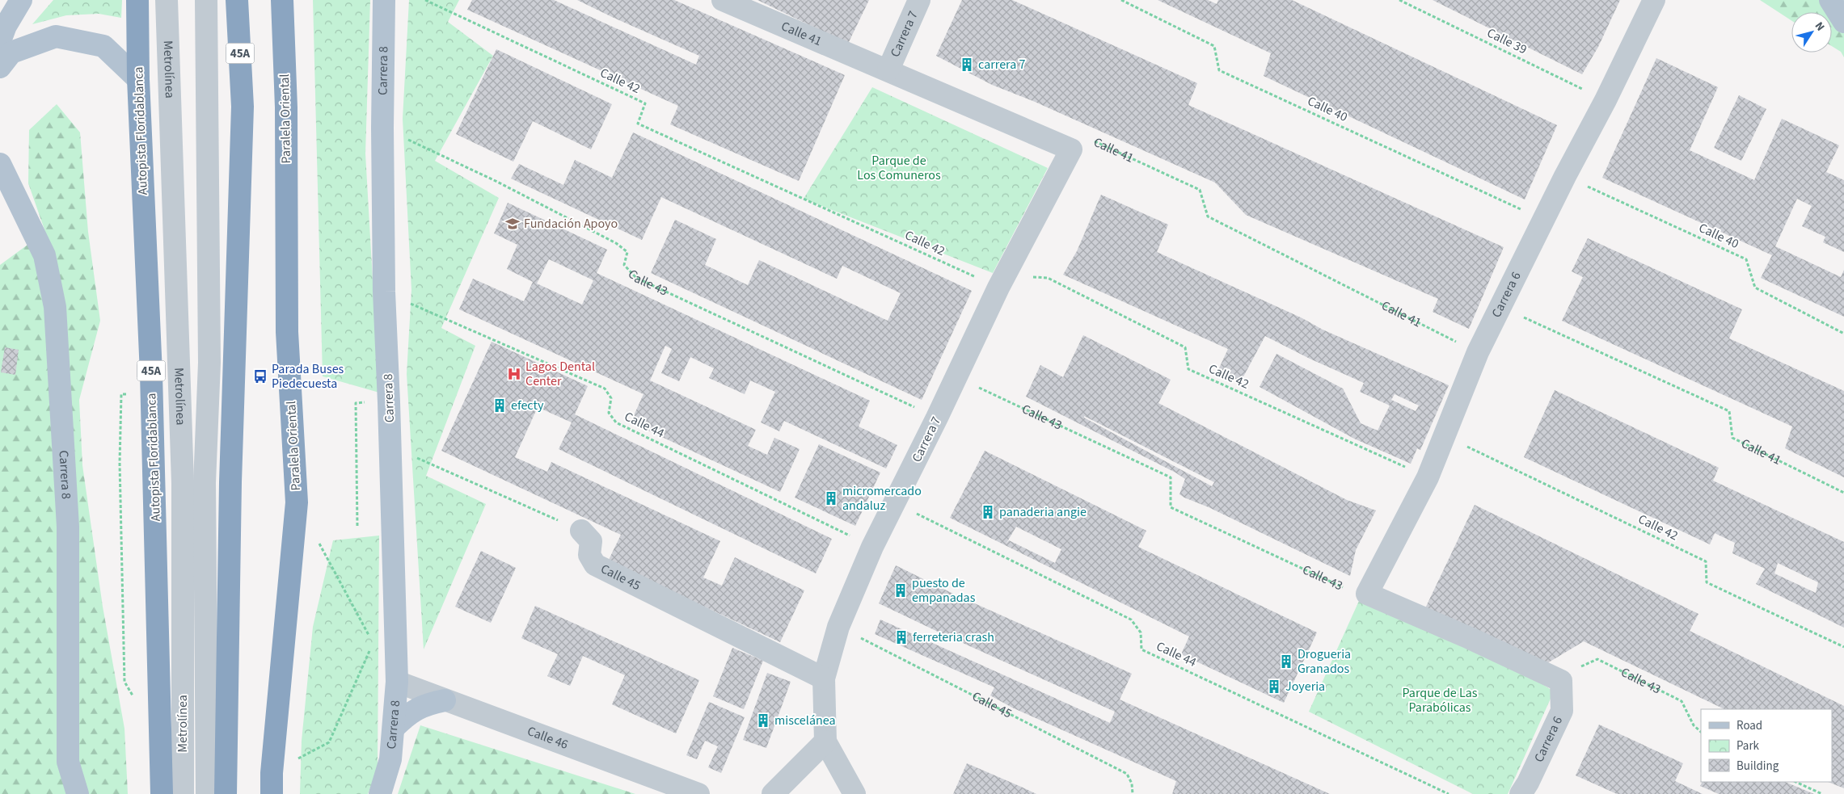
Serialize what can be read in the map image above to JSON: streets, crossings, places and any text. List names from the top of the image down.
{
  "streets": {
    "highway": ["45A", "Paralela Oriental", "Autopista Floridablanca"],
    "main road": ["Carrera 8"],
    "street": [
      "Calle 41",
      "Carrera 7",
      "Metrolínea",
      "Carrera 6",
      "Calle 45",
      "Calle 46"
    ],
    "path": [
      "Calle 39",
      "Calle 42",
      "Calle 40",
      "Calle 43",
      "Calle 44"
    ]
  },
  "crossings": [
    ["Calle 41", "Carrera 7"],
    ["Calle 41", "Carrera 6"],
    ["Carrera 7", "Calle 42"],
    ["Carrera 7", "Calle 43"],
    ["Carrera 7", "Calle 44"],
    ["Carrera 7", "Calle 45"],
    ["Calle 39", "Carrera 6"],
    ["45A", "Metrolínea"],
    ["Carrera 8", "Calle 43"],
    ["Carrera 8", "Calle 44"],
    ["Carrera 8", "Calle 46"],
    ["Calle 42", "Carrera 6"],
    ["Calle 40", "Carrera 6"],
    ["Calle 43", "Carrera 6"]
  ],
  "parks": ["Parque de Los Comuneros", "Parque de Las Parabólicas"],
  "places": {
    "building": [
      "carrera 7",
      "efecty",
      "micromercado andaluz",
      "panaderia angie",
      "puesto de empanadas",
      "ferreteria crash",
      "Drogueria Granados",
      "Joyeria",
      "miscelánea"
    ],
    "school or university": ["Fundación Apoyo"],
    "hospital": ["Lagos Dental Center"],
    "bus stop": ["Parada Buses Piedecuesta"]
  },
  "legend": ["Road", "Park", "Building"],
  "north": "top right"
}
